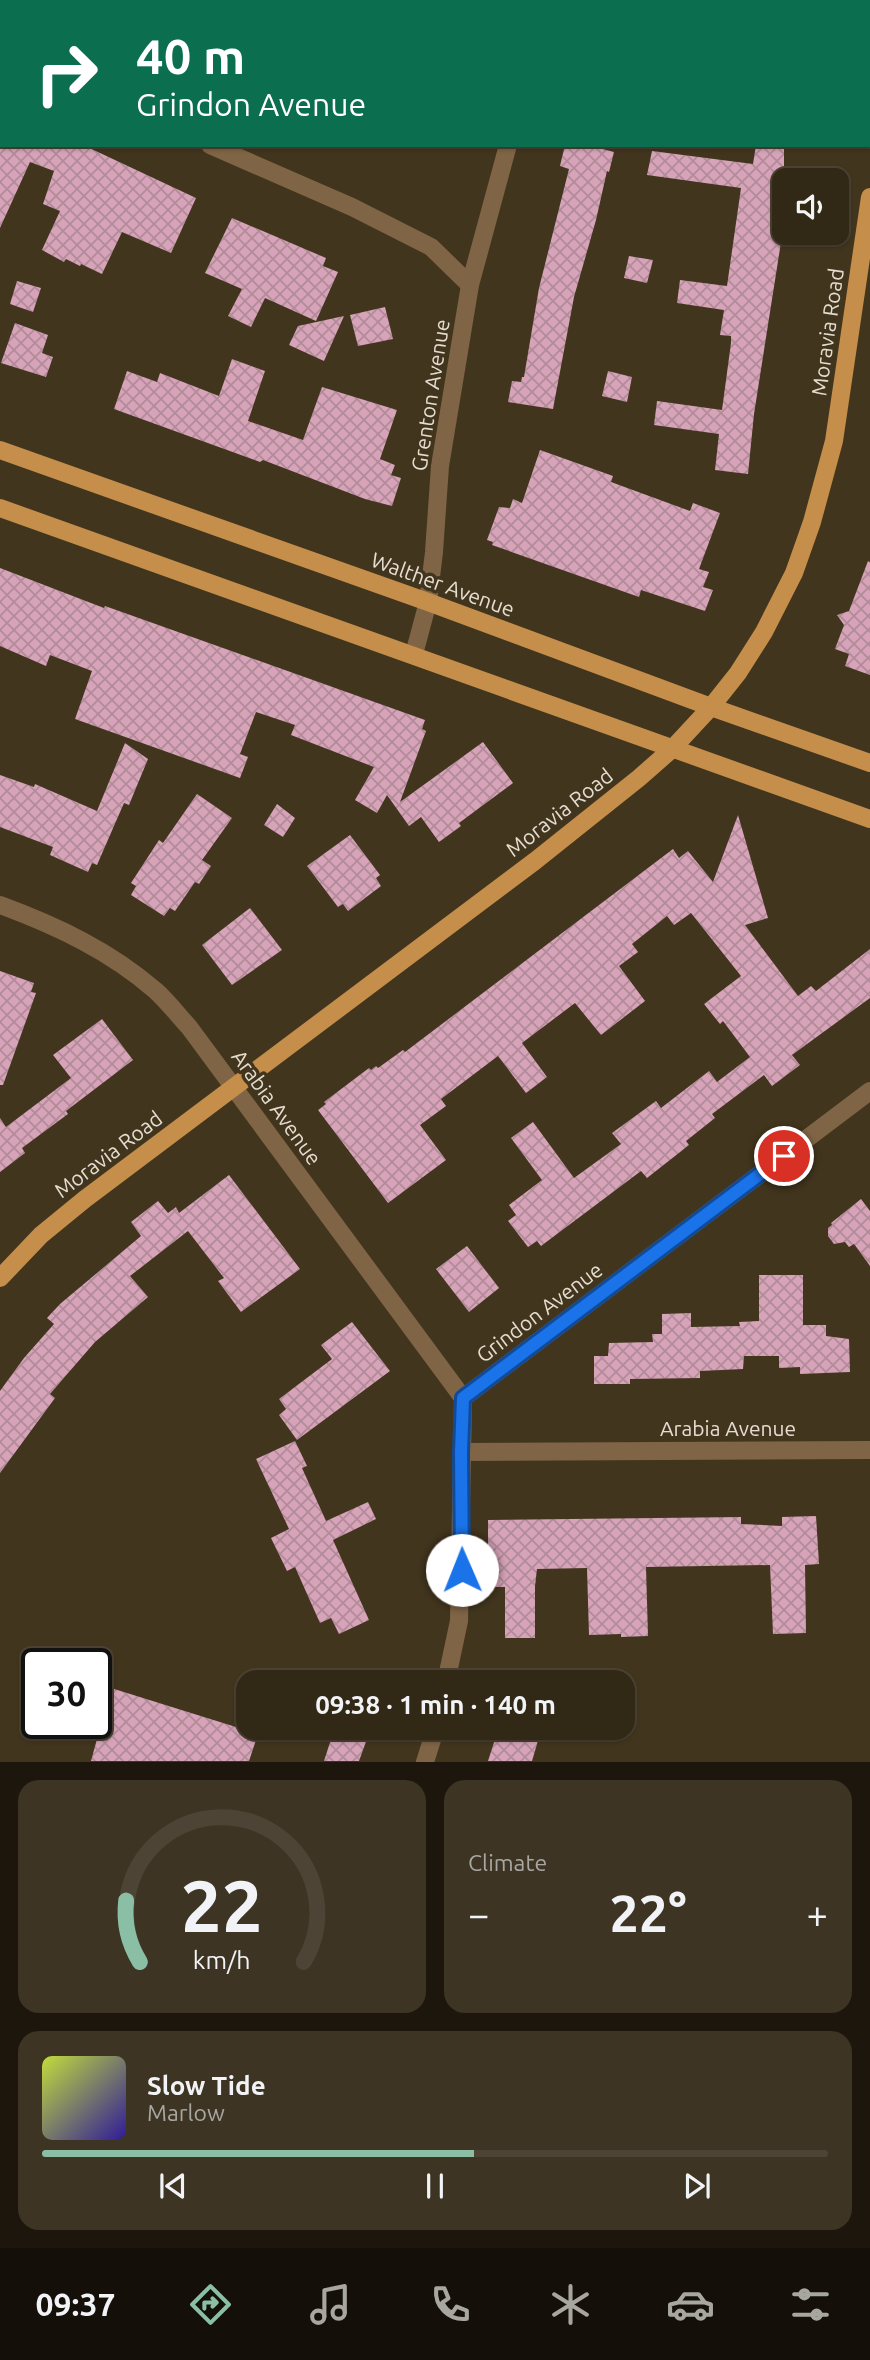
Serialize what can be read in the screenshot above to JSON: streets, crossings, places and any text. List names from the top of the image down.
{
  "streets": {
    "main road": ["Moravia Road", "Walther Avenue"],
    "street": ["Grenton Avenue", "Arabia Avenue", "Grindon Avenue"]
  },
  "crossings": [
    ["Moravia Road", "Walther Avenue"],
    ["Moravia Road", "Arabia Avenue"],
    ["Grenton Avenue", "Walther Avenue"],
    ["Arabia Avenue", "Grindon Avenue"]
  ],
  "page": {
    "turn": ["40 m", "Grindon Avenue"],
    "limit": "30",
    "trip": "09:38 · 1 min · 140 m",
    "tile": "Climate",
    "heat": ["−", "22°", "+"],
    "song": ["Slow Tide", "Marlow"],
    "tabs": "09:37",
    "gauge": ["22", "km/h"]
  }
}
